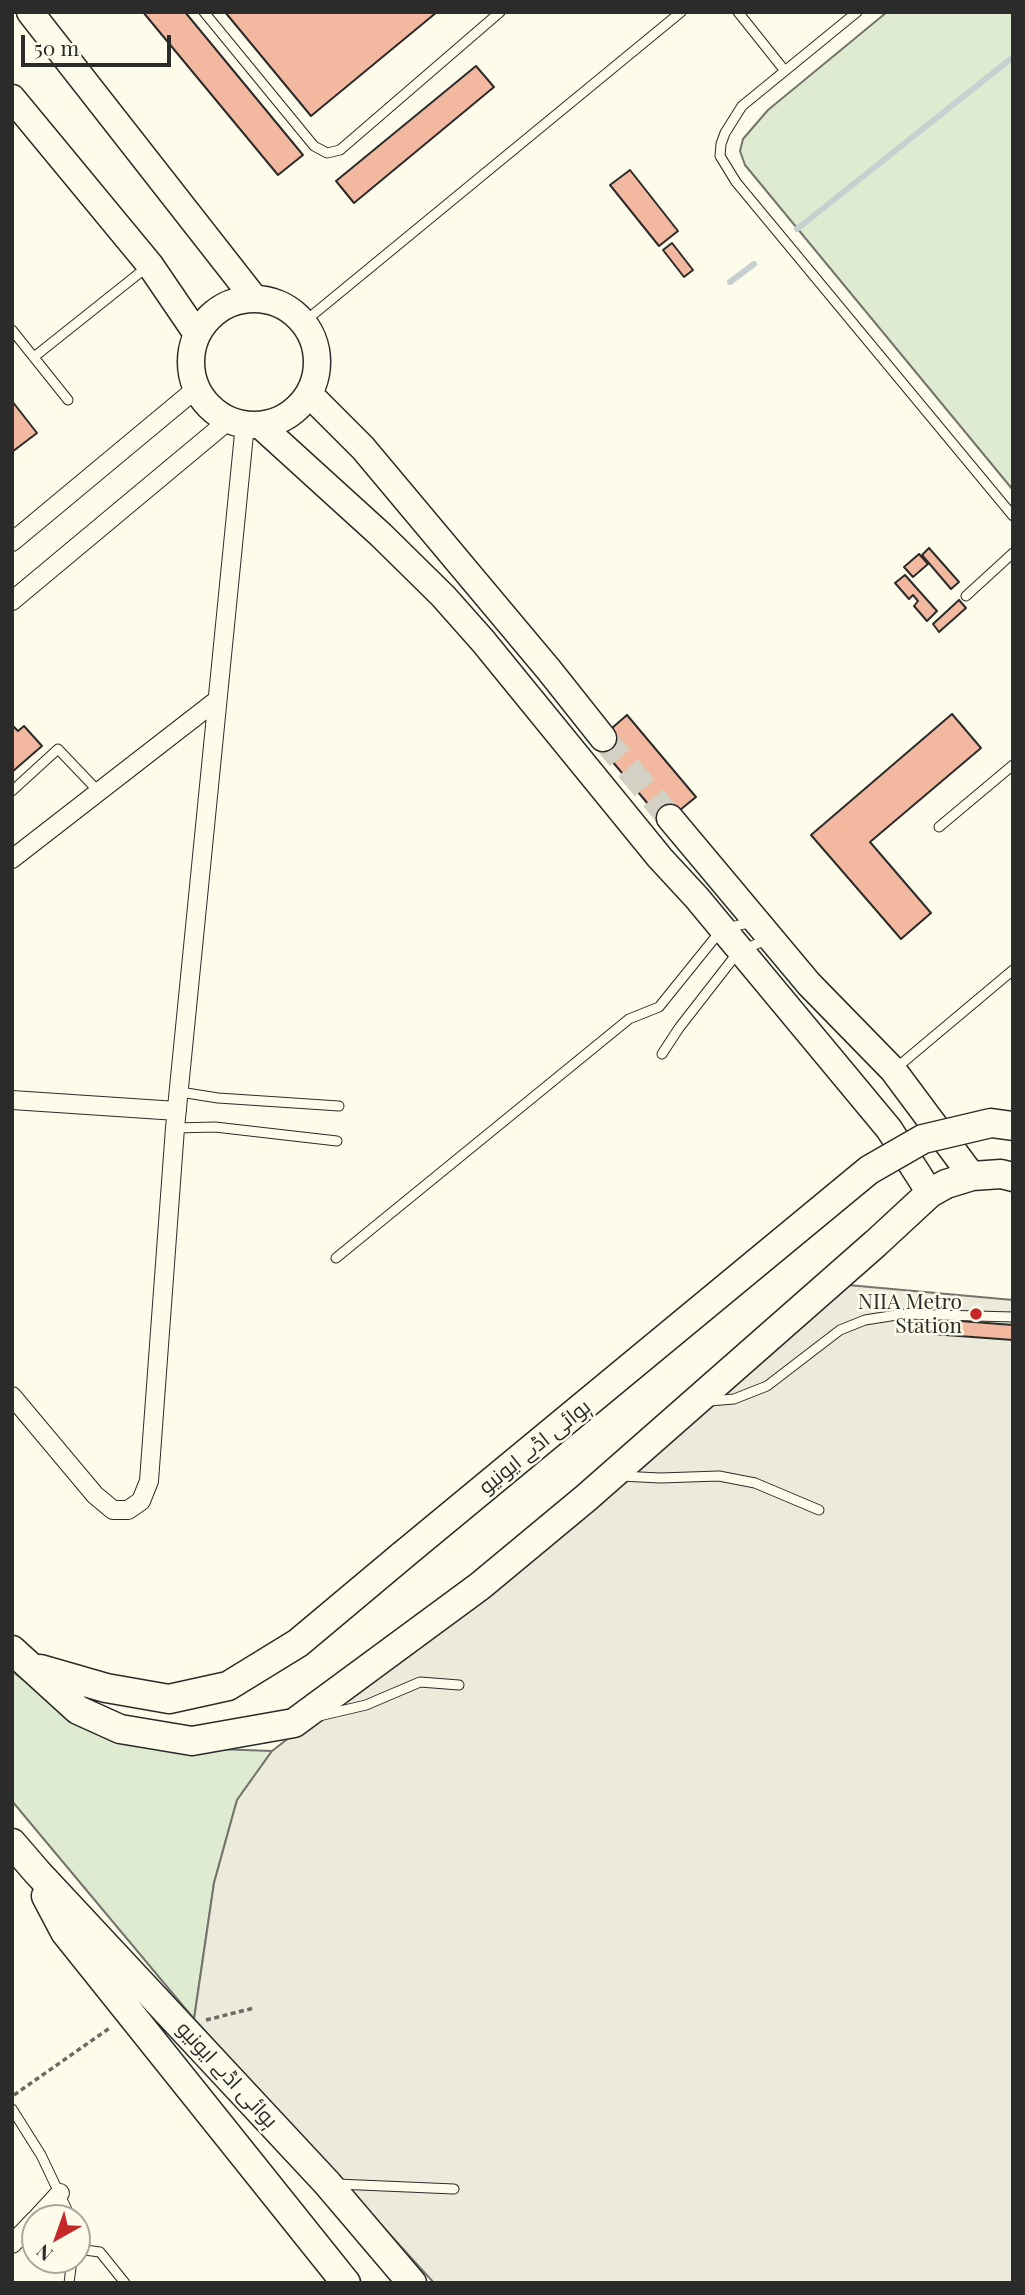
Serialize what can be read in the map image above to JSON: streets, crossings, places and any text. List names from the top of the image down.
{
  "streets": {
    "main road": ["ہوائی اڈے ایونیو"]
  },
  "places": ["NIIA Metro Station"],
  "scale_bar": "50 m",
  "north": "bottom left"
}
